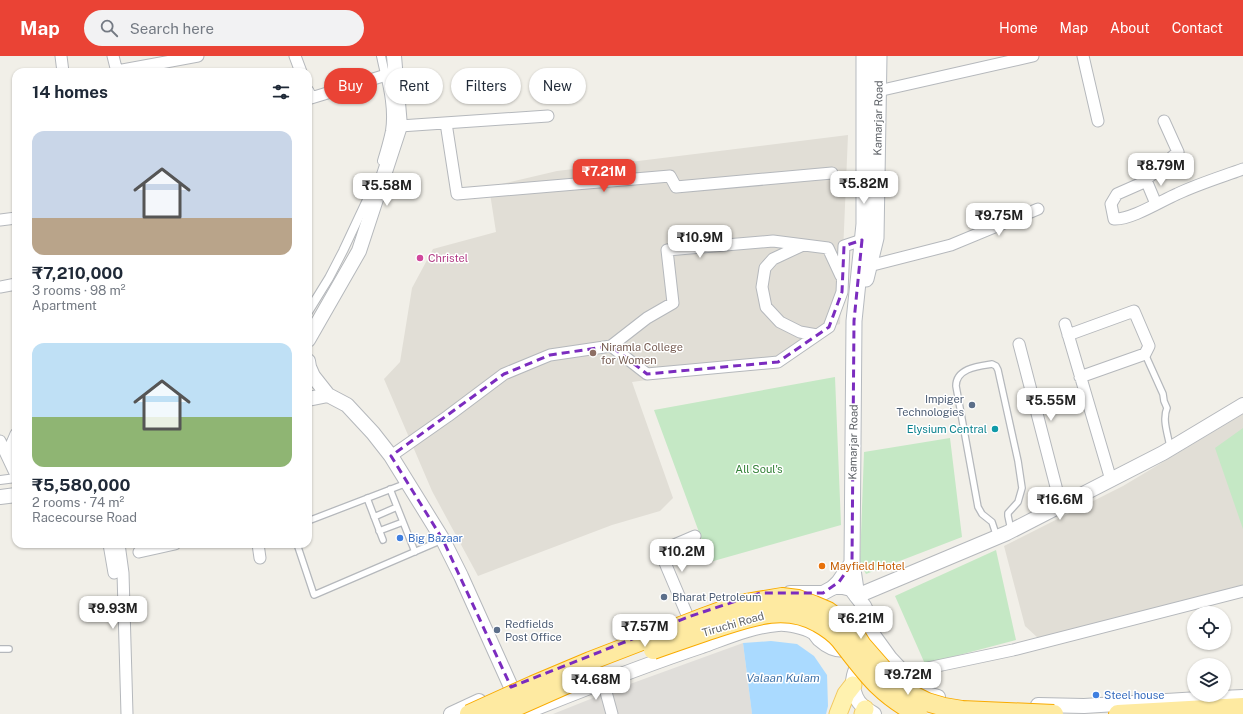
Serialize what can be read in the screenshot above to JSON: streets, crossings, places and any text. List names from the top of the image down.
{
  "streets": {
    "highway": ["Tiruchi Road"],
    "main road": ["Kamarjar Road"]
  },
  "crossings": [
    ["Kamarjar Road", "Tiruchi Road"]
  ],
  "water": ["Valaan Kulam"],
  "parks": ["All Soul's"],
  "places": [
    "Christel",
    "Niramla College for Women",
    "Impiger Technologies",
    "Elysium Central",
    "Big Bazaar",
    "Mayfield Hotel",
    "Bharat Petroleum",
    "Redfields Post Office",
    "Steel house"
  ],
  "page": {
    "header": "Map",
    "search": "Search here",
    "nav": [
      "Home",
      "Map",
      "About",
      "Contact"
    ],
    "chip": [
      "Buy",
      "Rent",
      "Filters",
      "New"
    ],
    "heading": "14 homes",
    "list": [
      {
        "name": "₹7,210,000",
        "note": "3 rooms · 98 m² · Apartment"
      },
      {
        "name": "₹5,580,000",
        "note": "2 rooms · 74 m² · Racecourse Road"
      }
    ],
    "price": [
      "₹8.79M",
      "₹7.21M",
      "₹5.82M",
      "₹5.58M",
      "₹9.75M",
      "₹10.9M",
      "₹5.55M",
      "₹16.6M",
      "₹10.2M",
      "₹9.93M",
      "₹6.21M",
      "₹7.57M",
      "₹9.72M",
      "₹4.68M"
    ]
  }
}
